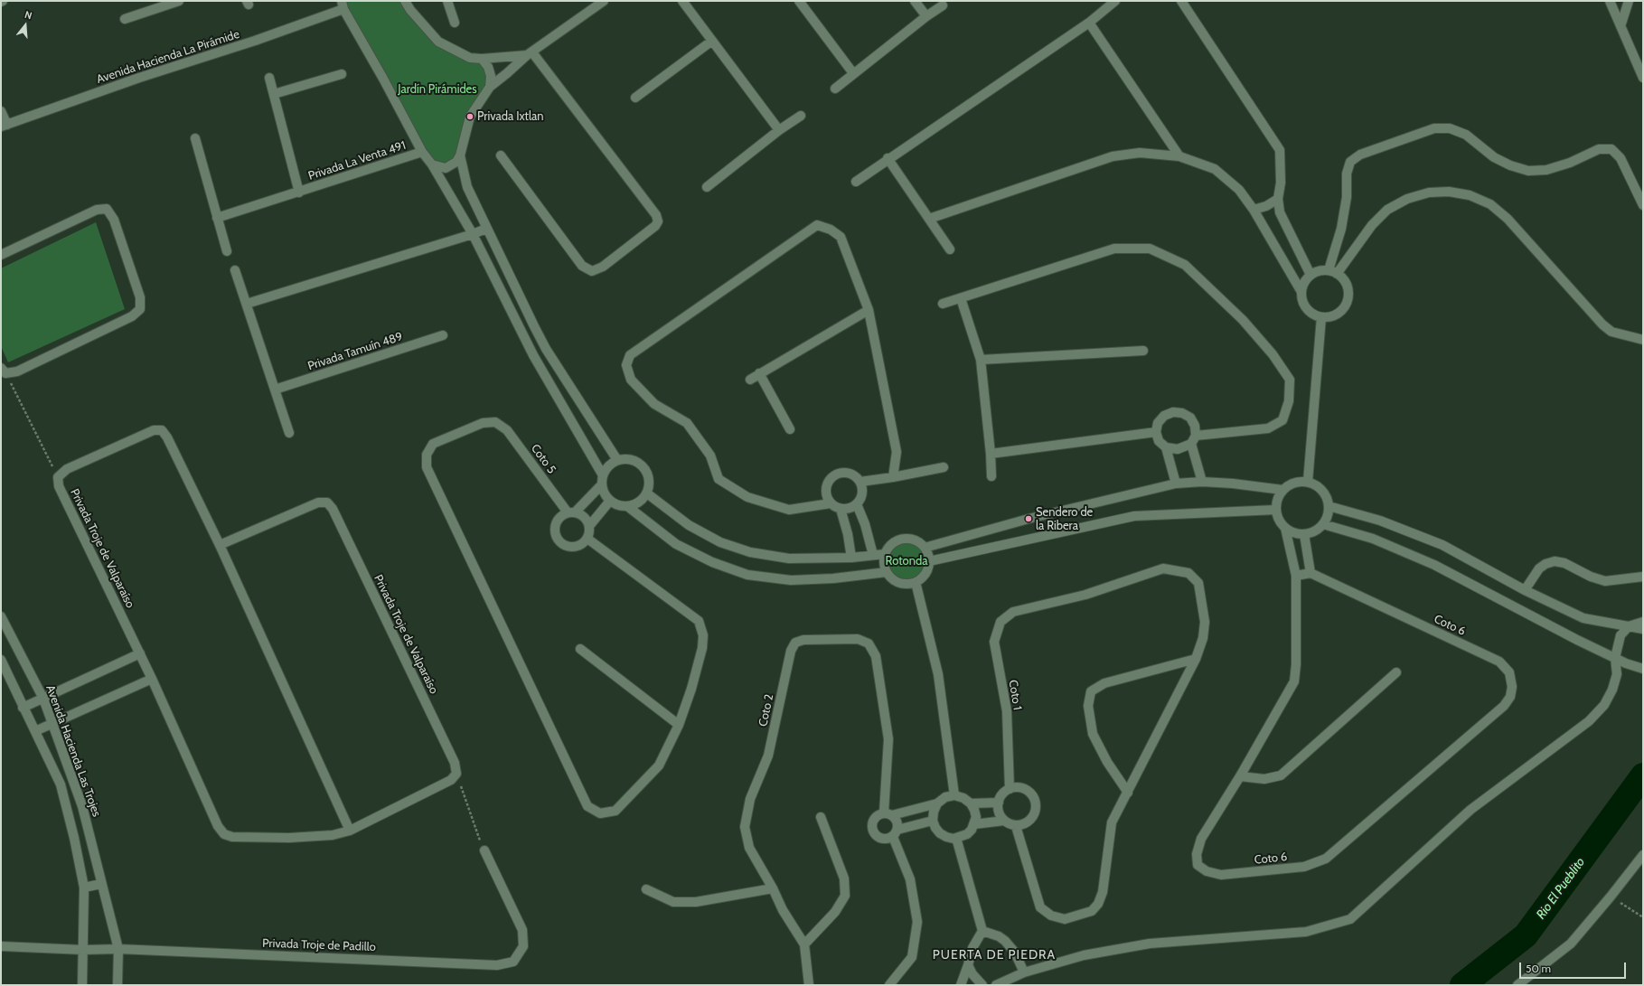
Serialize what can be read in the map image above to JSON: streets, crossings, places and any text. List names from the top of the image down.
{
  "streets": {
    "street": [
      "Avenida Hacienda La Pirámide",
      "Privada La Venta 491",
      "Privada Tamuín 489",
      "Coto 5",
      "Privada Troje de Valparaíso",
      "Coto 6",
      "Coto 1",
      "Coto 2",
      "Avenida Hacienda Las Trojes",
      "Privada Troje de Padillo"
    ]
  },
  "crossings": [
    ["Avenida Hacienda Las Trojes", "Privada Troje de Padillo"]
  ],
  "districts": ["PUERTA DE PIEDRA"],
  "water": ["Rio El Pueblito"],
  "parks": ["Jardín Pirámides", "Rotonda"],
  "places": ["Privada Ixtlan", "Sendero de la Ribera"],
  "scale_bar": "50 m",
  "north": "top"
}
